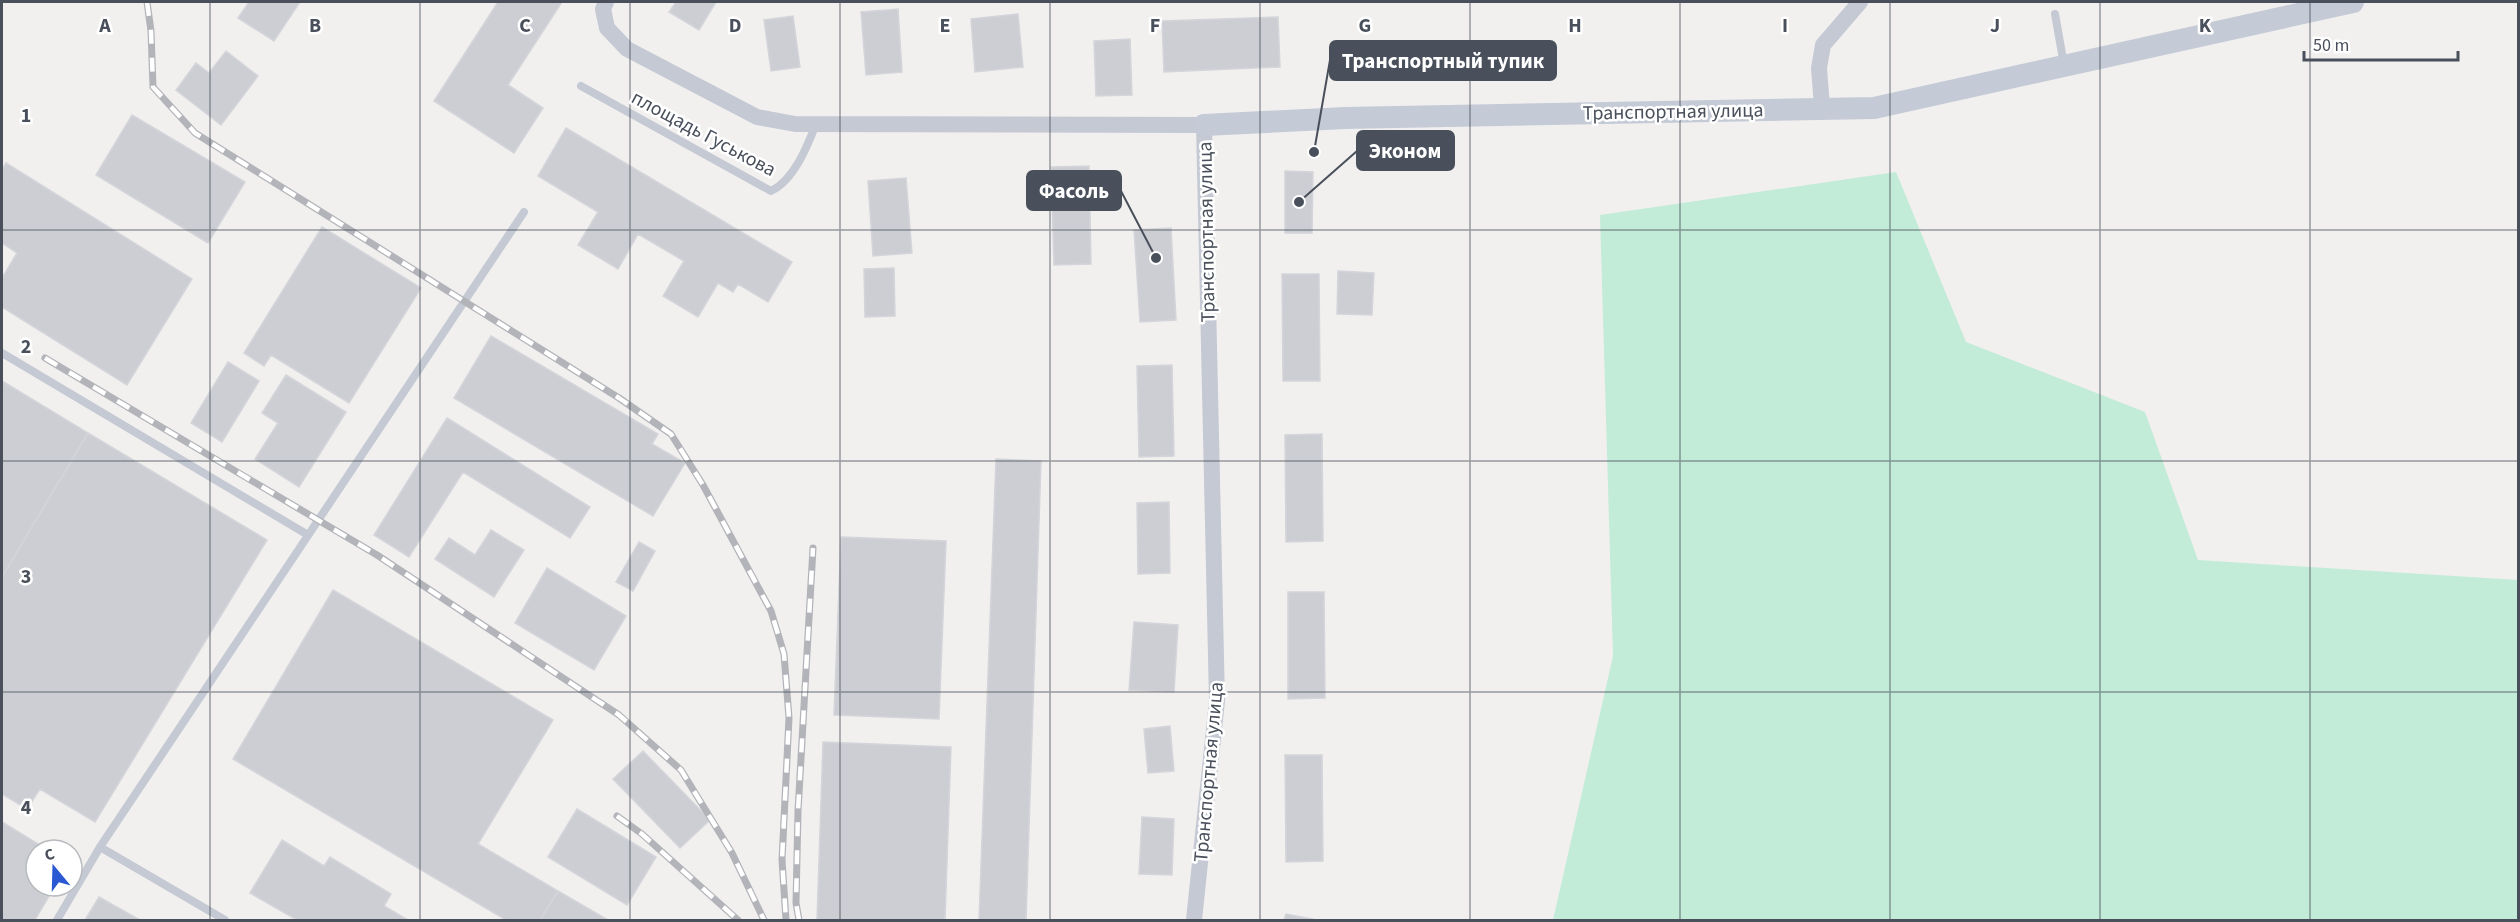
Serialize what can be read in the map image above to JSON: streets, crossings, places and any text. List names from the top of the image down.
{
  "streets": {
    "street": ["Транспортная улица"],
    "lane": ["площадь Гуськова"]
  },
  "places": ["Транспортный тупик", "Эконом", "Фасоль"],
  "scale_bar": "50 m",
  "north": "top",
  "grid": {
    "columns": [
      "A",
      "B",
      "C",
      "D",
      "E",
      "F",
      "G",
      "H",
      "I",
      "J",
      "K"
    ],
    "rows": [
      "1",
      "2",
      "3",
      "4"
    ]
  }
}
